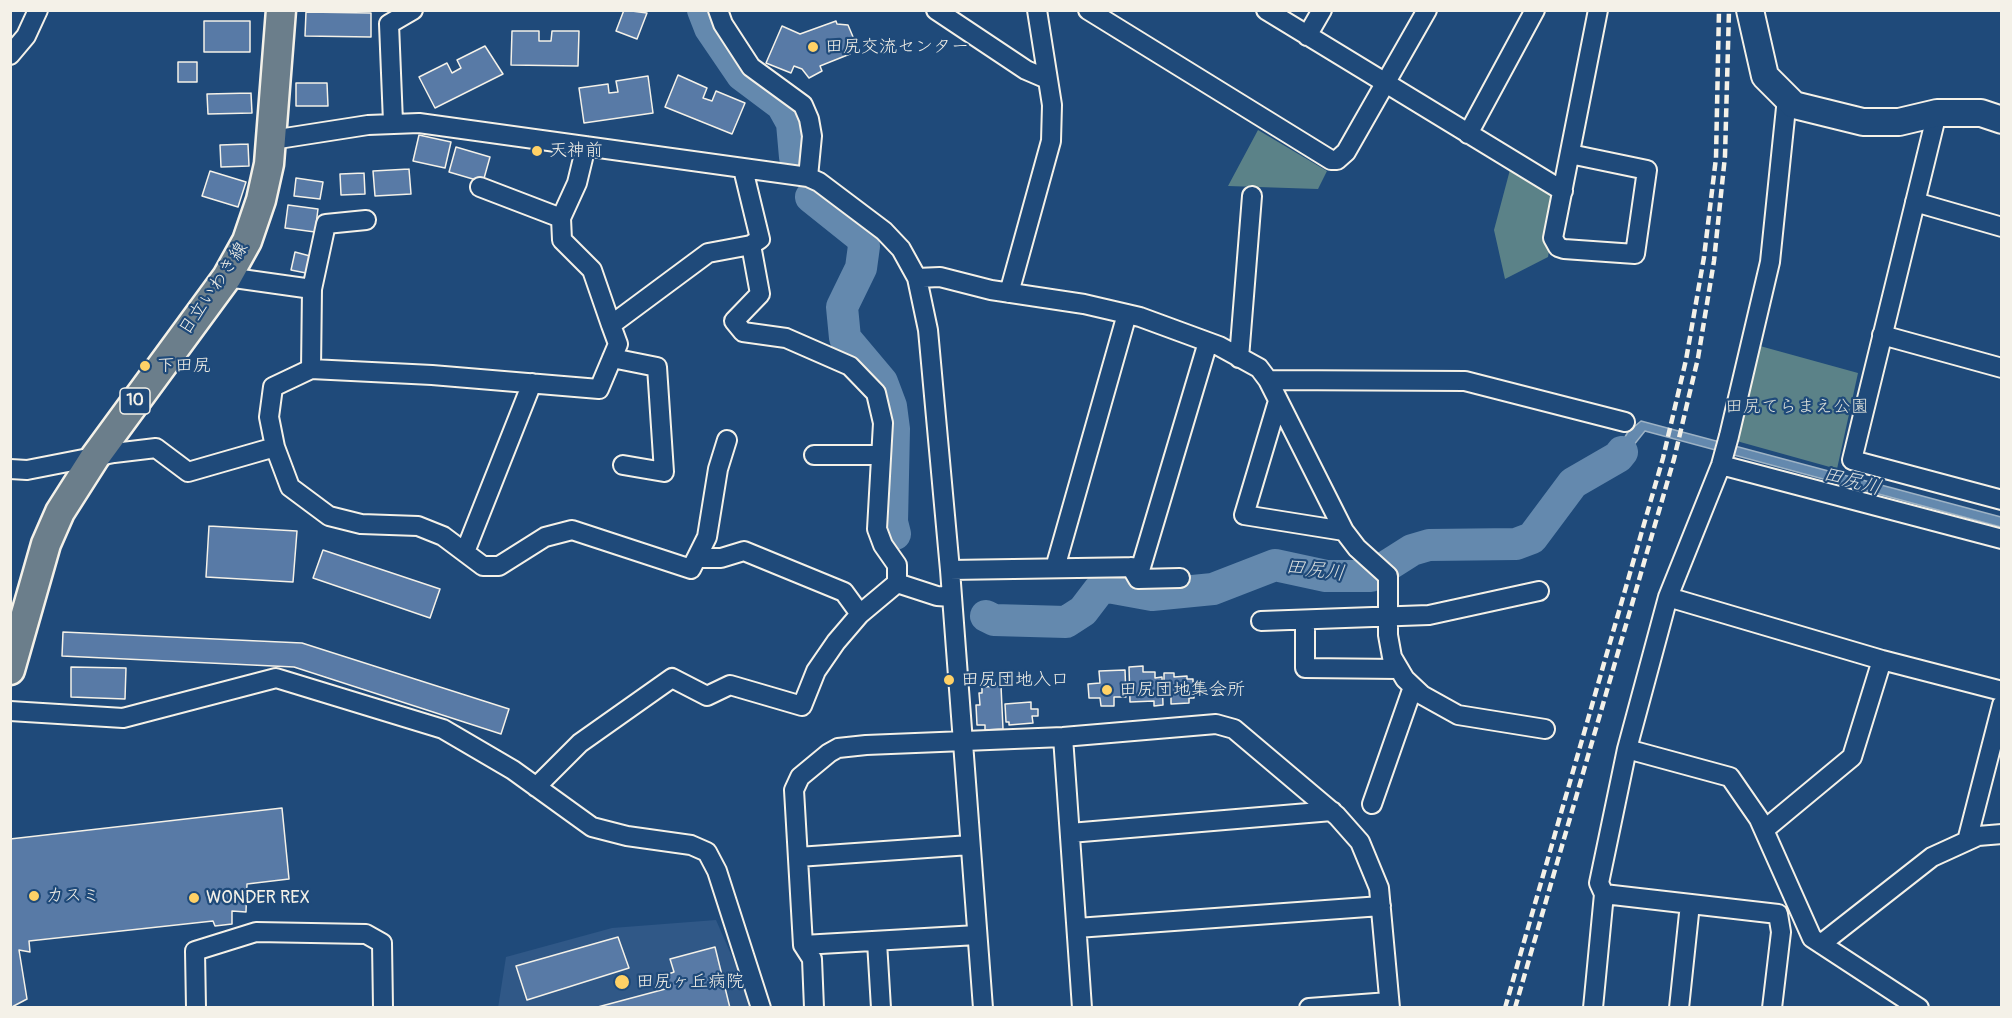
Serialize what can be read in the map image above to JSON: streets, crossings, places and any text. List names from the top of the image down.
{
  "streets": {
    "main road": ["日立いわき線", "10"]
  },
  "water": ["田尻川"],
  "parks": ["田尻てらまえ公園"],
  "places": [
    "田尻交流センター",
    "天神前",
    "下田尻",
    "田尻団地入口",
    "田尻団地集会所",
    "カスミ",
    "WONDER REX",
    "田尻ヶ丘病院"
  ]
}
